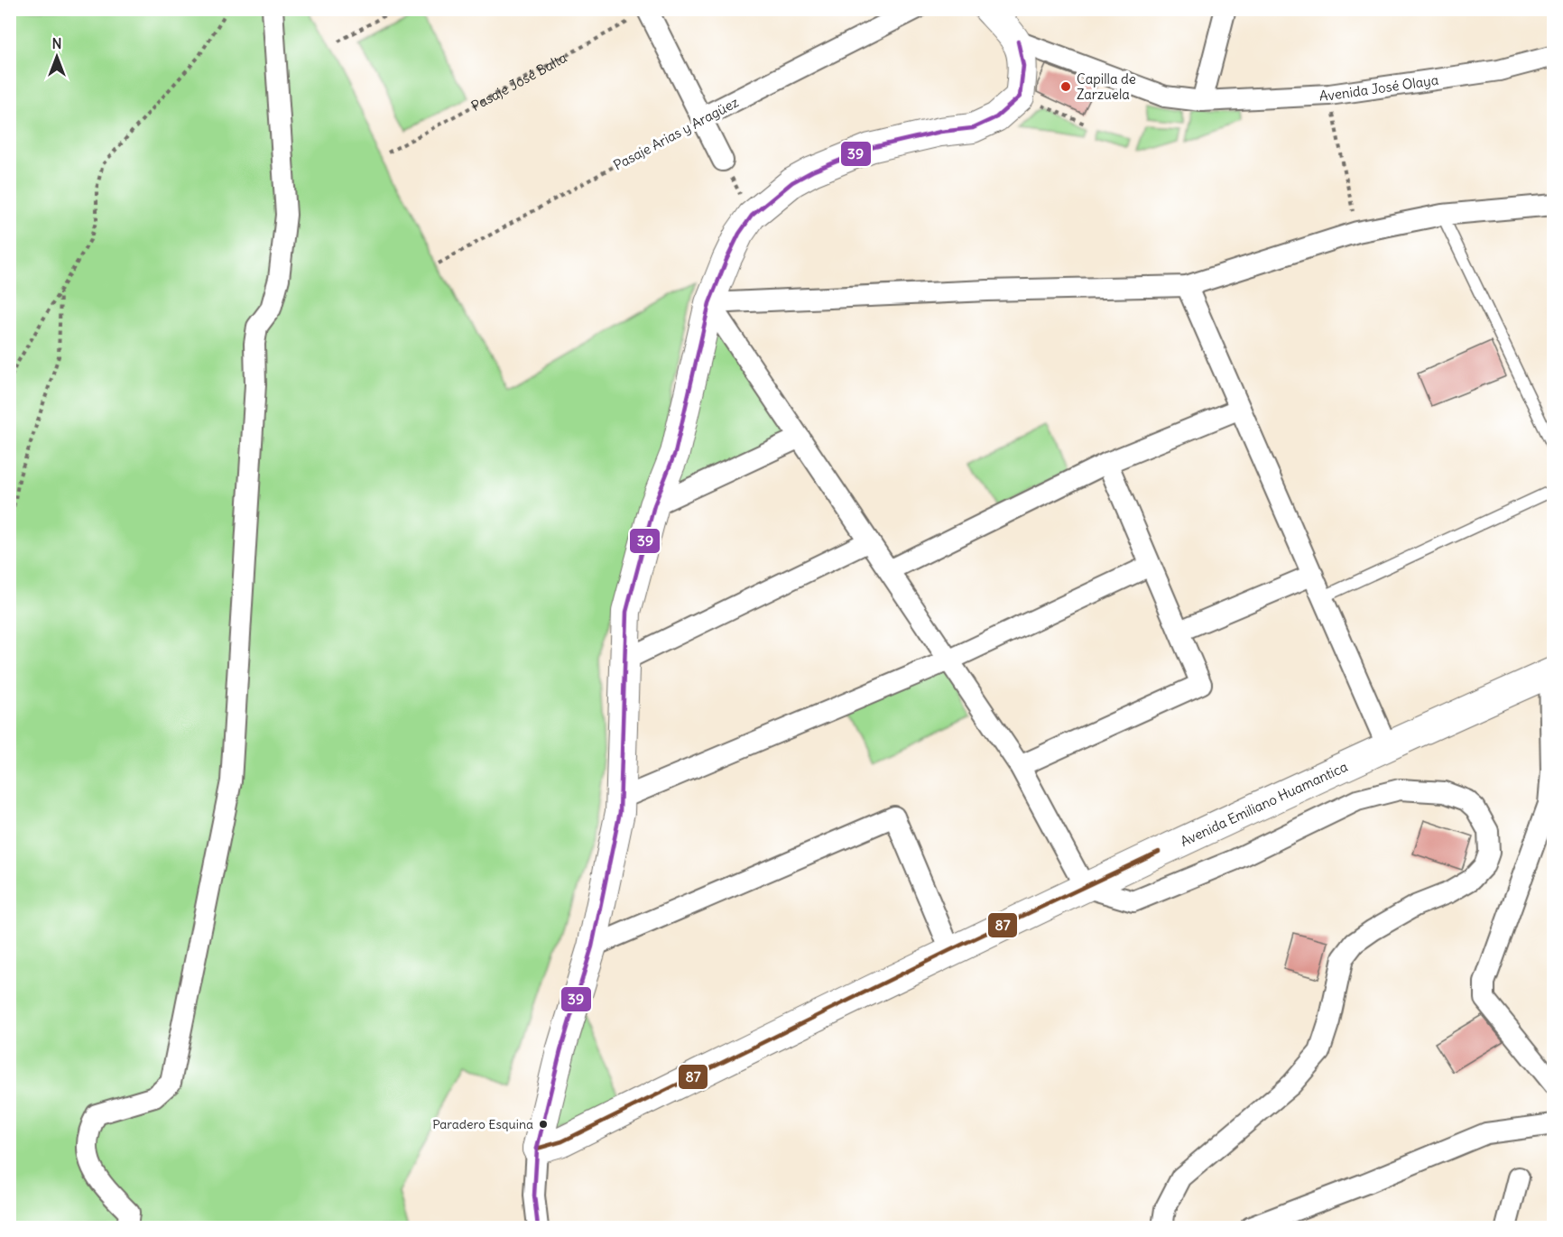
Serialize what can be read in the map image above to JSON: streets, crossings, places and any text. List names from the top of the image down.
{
  "streets": {
    "street": ["Avenida José Olaya", "Pasaje Arias y Aragüez", "Avenida Emiliano Huamantica"],
    "path": ["Pasaje José Balta"]
  },
  "places": ["Capilla de Zarzuela", "Paradero Esquina"],
  "lines": ["transit line 39", "transit line 87"],
  "north": "top"
}
